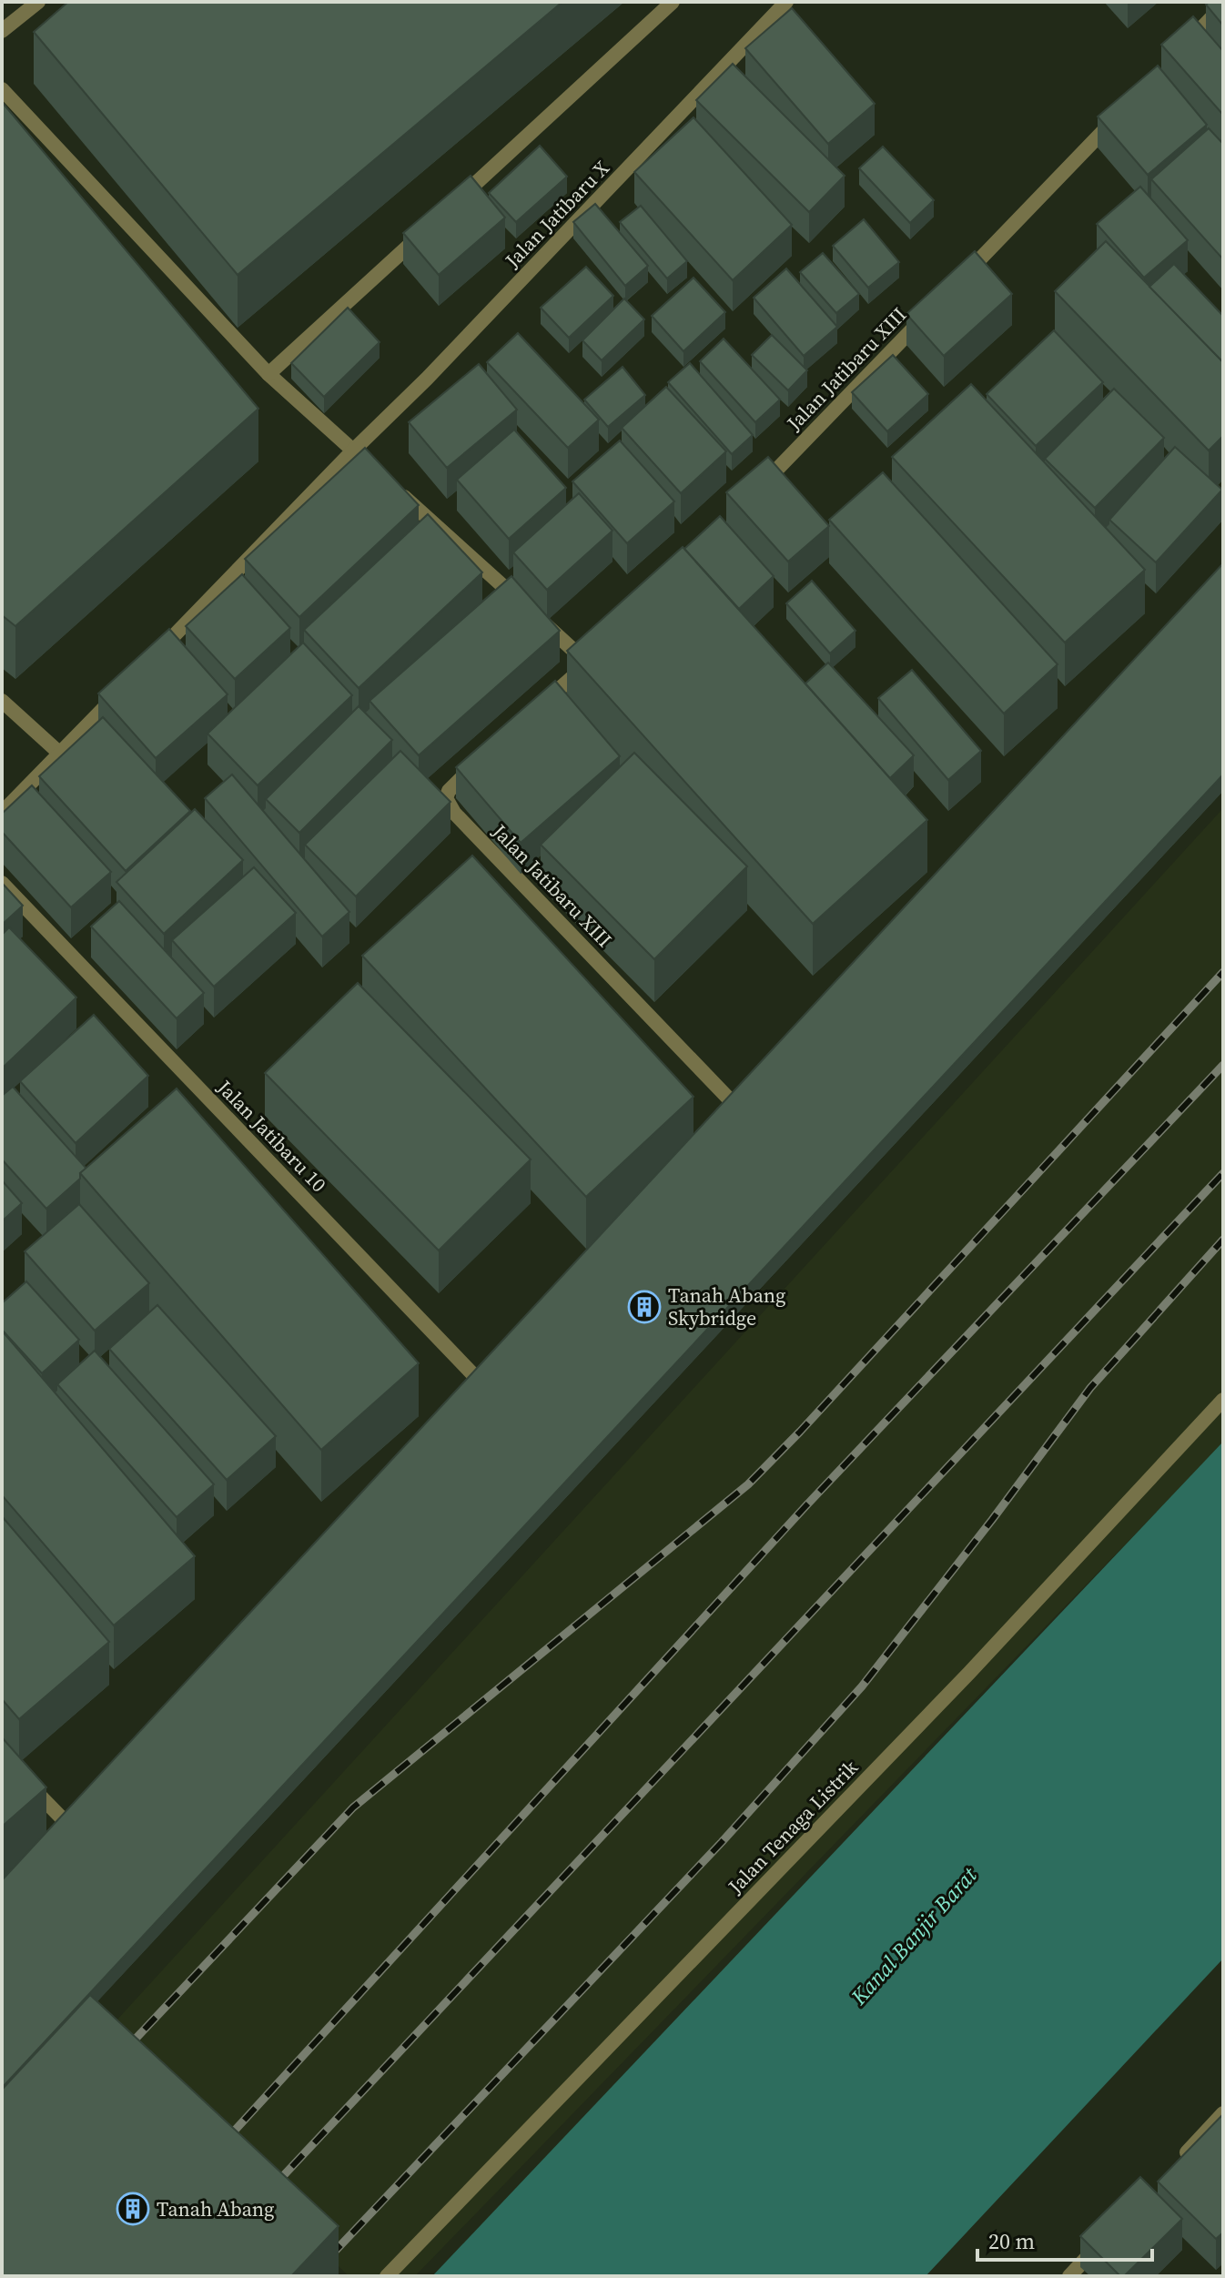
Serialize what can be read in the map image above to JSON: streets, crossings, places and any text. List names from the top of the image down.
{
  "streets": {
    "street": [
      "Jalan Jatibaru X",
      "Jalan Jatibaru XIII",
      "Jalan Jatibaru 10",
      "Jalan Tenaga Listrik"
    ]
  },
  "water": ["Kanal Banjir Barat"],
  "places": {
    "building": ["Tanah Abang Skybridge", "Tanah Abang"]
  },
  "scale_bar": "20 m"
}
